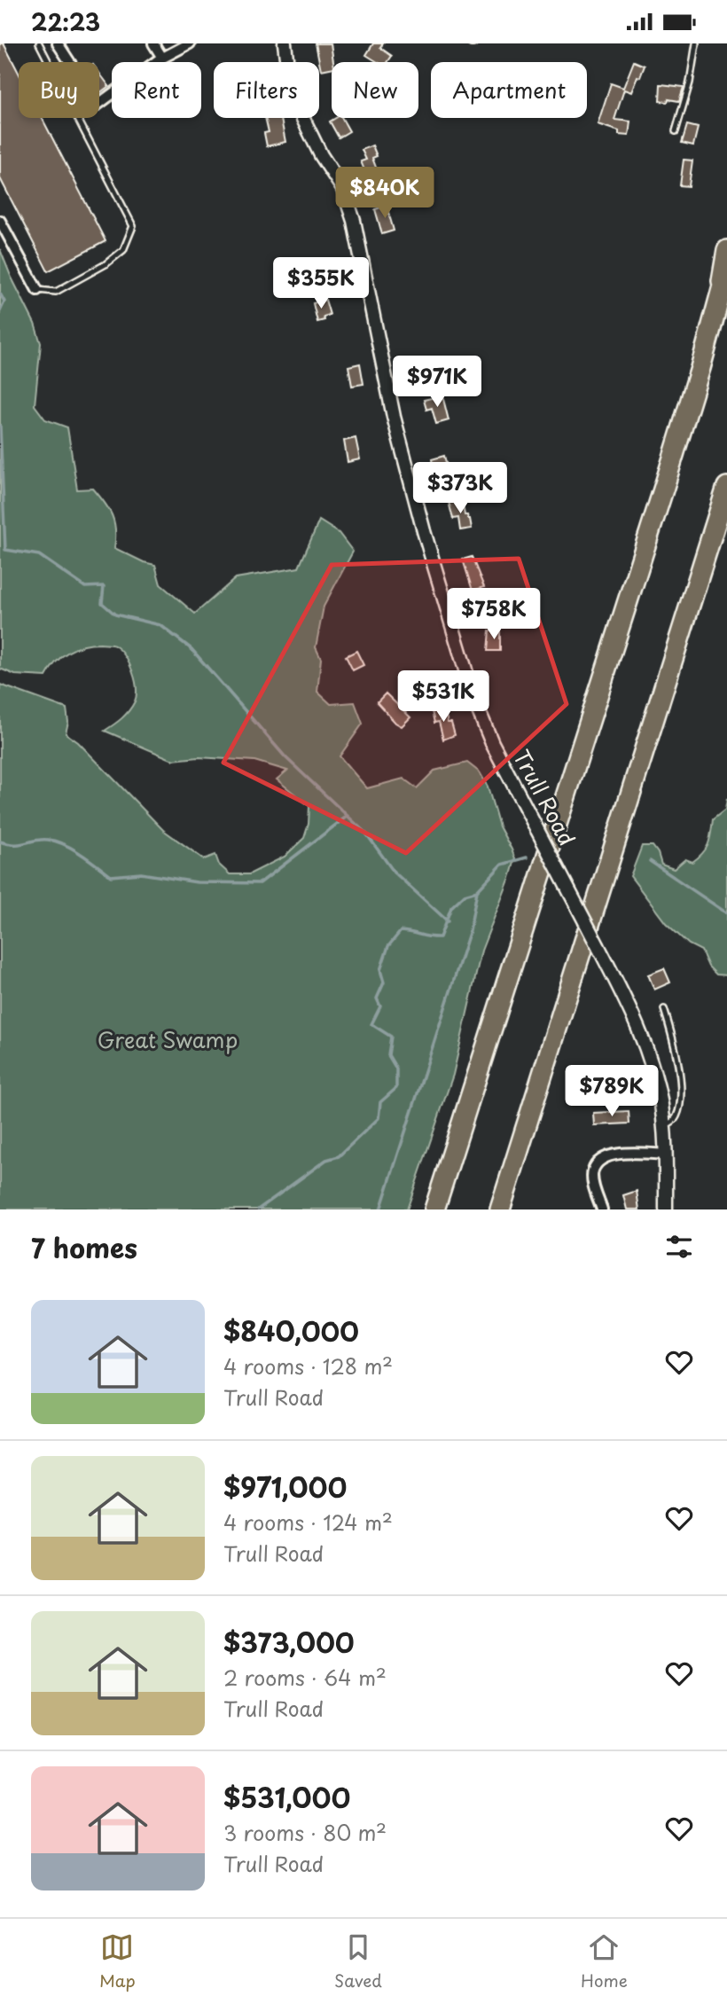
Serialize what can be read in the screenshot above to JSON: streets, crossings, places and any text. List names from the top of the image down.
{
  "streets": {
    "street": ["Trull Road"]
  },
  "parks": ["Great Swamp"],
  "page": {
    "status": "22:23",
    "chip": [
      "Buy",
      "Rent",
      "Filters",
      "New",
      "Apartment"
    ],
    "price": [
      "$840K",
      "$355K",
      "$971K",
      "$373K",
      "$758K",
      "$531K",
      "$789K"
    ],
    "heading": "7 homes",
    "list": [
      {
        "name": "$840,000",
        "note": "4 rooms · 128 m² · Trull Road"
      },
      {
        "name": "$971,000",
        "note": "4 rooms · 124 m² · Trull Road"
      },
      {
        "name": "$373,000",
        "note": "2 rooms · 64 m² · Trull Road"
      },
      {
        "name": "$531,000",
        "note": "3 rooms · 80 m² · Trull Road"
      }
    ],
    "tabs": ["Map", "Saved", "Home"]
  }
}
